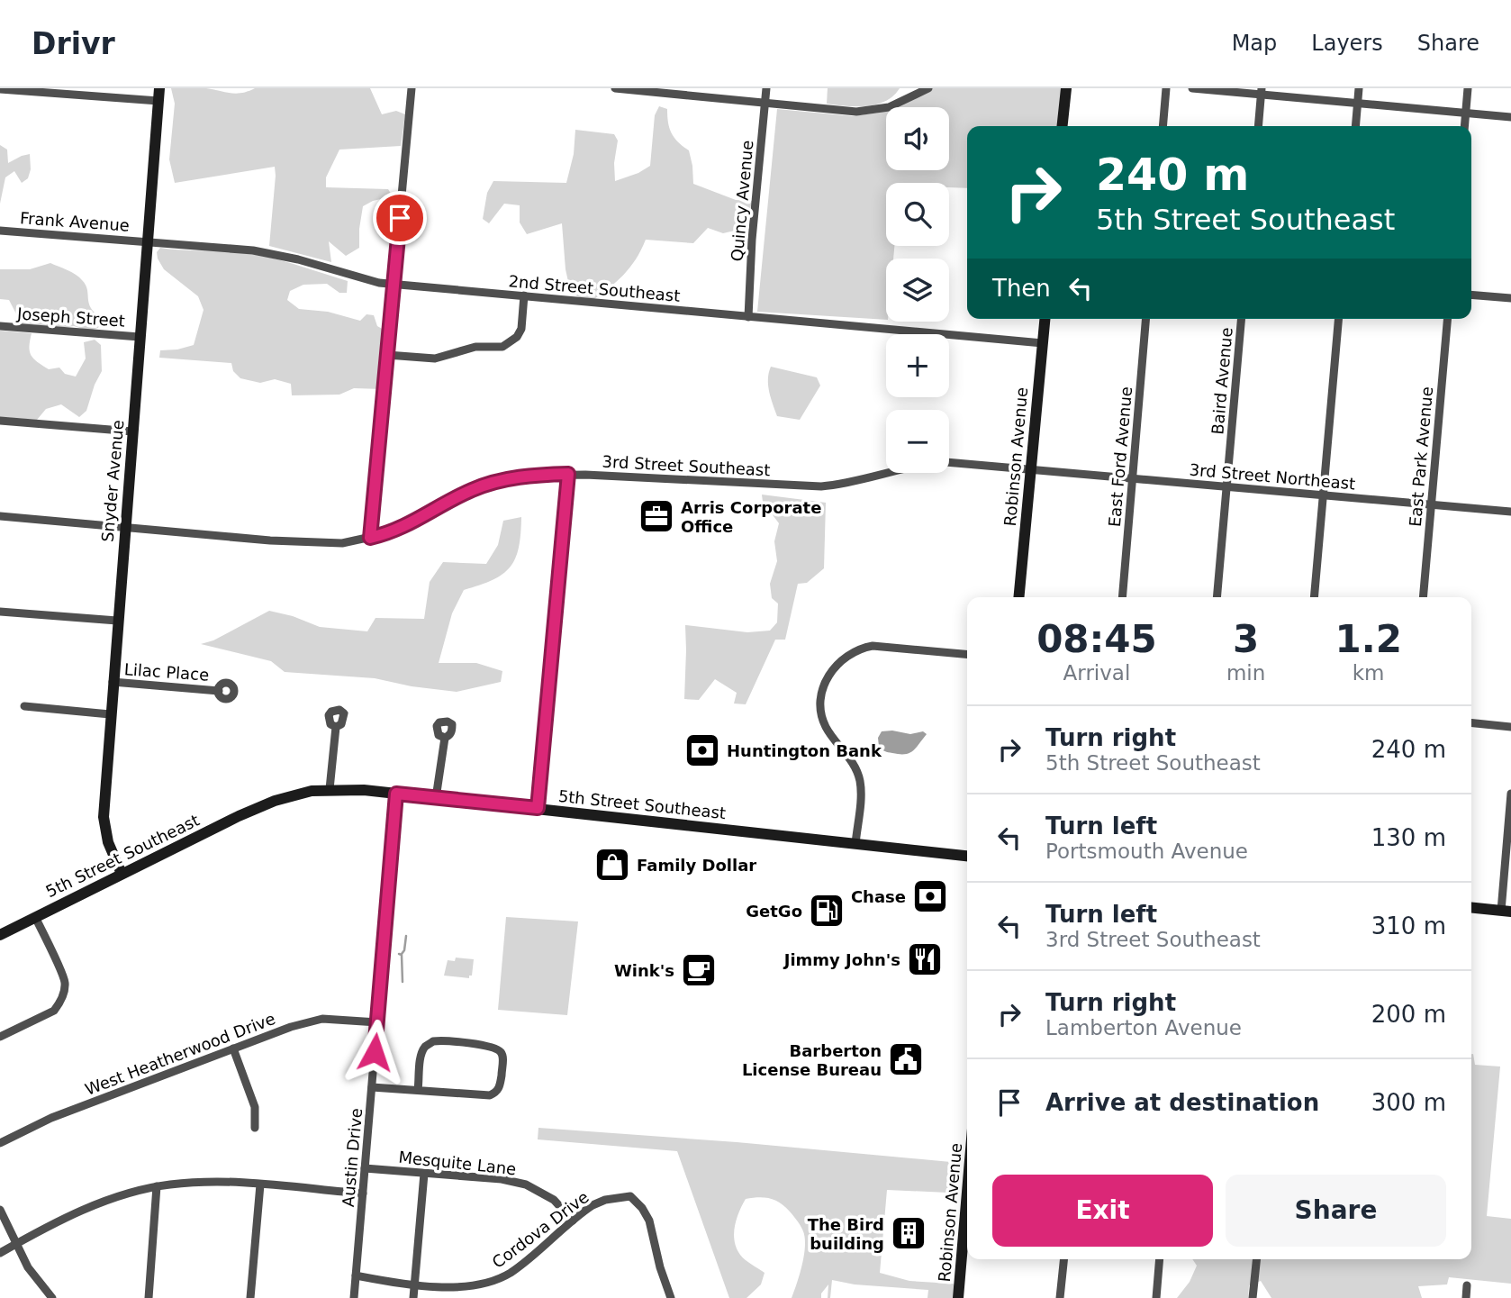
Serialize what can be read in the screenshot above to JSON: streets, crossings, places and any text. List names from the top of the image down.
{
  "streets": {
    "main road": ["Robinson Avenue", "Snyder Avenue", "5th Street Southeast"],
    "street": [
      "Quincy Avenue",
      "Frank Avenue",
      "2nd Street Southeast",
      "Joseph Street",
      "Baird Avenue",
      "East Ford Avenue",
      "East Park Avenue",
      "3rd Street Southeast",
      "3rd Street Northeast",
      "Lilac Place",
      "West Heatherwood Drive",
      "Austin Drive",
      "Mesquite Lane",
      "Cordova Drive"
    ]
  },
  "crossings": [
    ["Quincy Avenue", "2nd Street Southeast"],
    ["Frank Avenue", "2nd Street Southeast"],
    ["Frank Avenue", "Snyder Avenue"],
    ["2nd Street Southeast", "Robinson Avenue"],
    ["2nd Street Southeast", "Snyder Avenue"],
    ["Joseph Street", "Snyder Avenue"],
    ["Baird Avenue", "3rd Street Northeast"],
    ["Robinson Avenue", "3rd Street Southeast"],
    ["Robinson Avenue", "3rd Street Northeast"],
    ["East Ford Avenue", "3rd Street Northeast"],
    ["East Park Avenue", "3rd Street Northeast"],
    ["3rd Street Southeast", "3rd Street Northeast"],
    ["3rd Street Southeast", "Snyder Avenue"],
    ["Snyder Avenue", "Lilac Place"],
    ["Snyder Avenue", "5th Street Southeast"],
    ["5th Street Southeast", "Austin Drive"],
    ["West Heatherwood Drive", "Austin Drive"],
    ["Austin Drive", "Mesquite Lane"],
    ["Austin Drive", "Cordova Drive"],
    ["Mesquite Lane", "Cordova Drive"]
  ],
  "places": {
    "office": ["Arris Corporate Office"],
    "bank": ["Huntington Bank", "Chase"],
    "shop": ["Family Dollar"],
    "fuel station": ["GetGo"],
    "restaurant": ["Jimmy John's"],
    "cafe": ["Wink's"],
    "public building": ["Barberton License Bureau"],
    "building": ["The Bird building"]
  },
  "page": {
    "header": "Drivr",
    "nav": ["Map", "Layers", "Share"],
    "map_buttons": ["+", "−"],
    "turn": ["240 m", "5th Street Southeast"],
    "then": "Then",
    "eta": [
      "08:45",
      "Arrival",
      "3",
      "min",
      "1.2",
      "km"
    ],
    "list": [
      {
        "name": "Turn right",
        "note": "5th Street Southeast",
        "value": "240 m"
      },
      {
        "name": "Turn left",
        "note": "Portsmouth Avenue",
        "value": "130 m"
      },
      {
        "name": "Turn left",
        "note": "3rd Street Southeast",
        "value": "310 m"
      },
      {
        "name": "Turn right",
        "note": "Lamberton Avenue",
        "value": "200 m"
      },
      {
        "name": "Arrive at destination",
        "value": "300 m"
      }
    ],
    "buttons": ["Exit", "Share"]
  }
}
